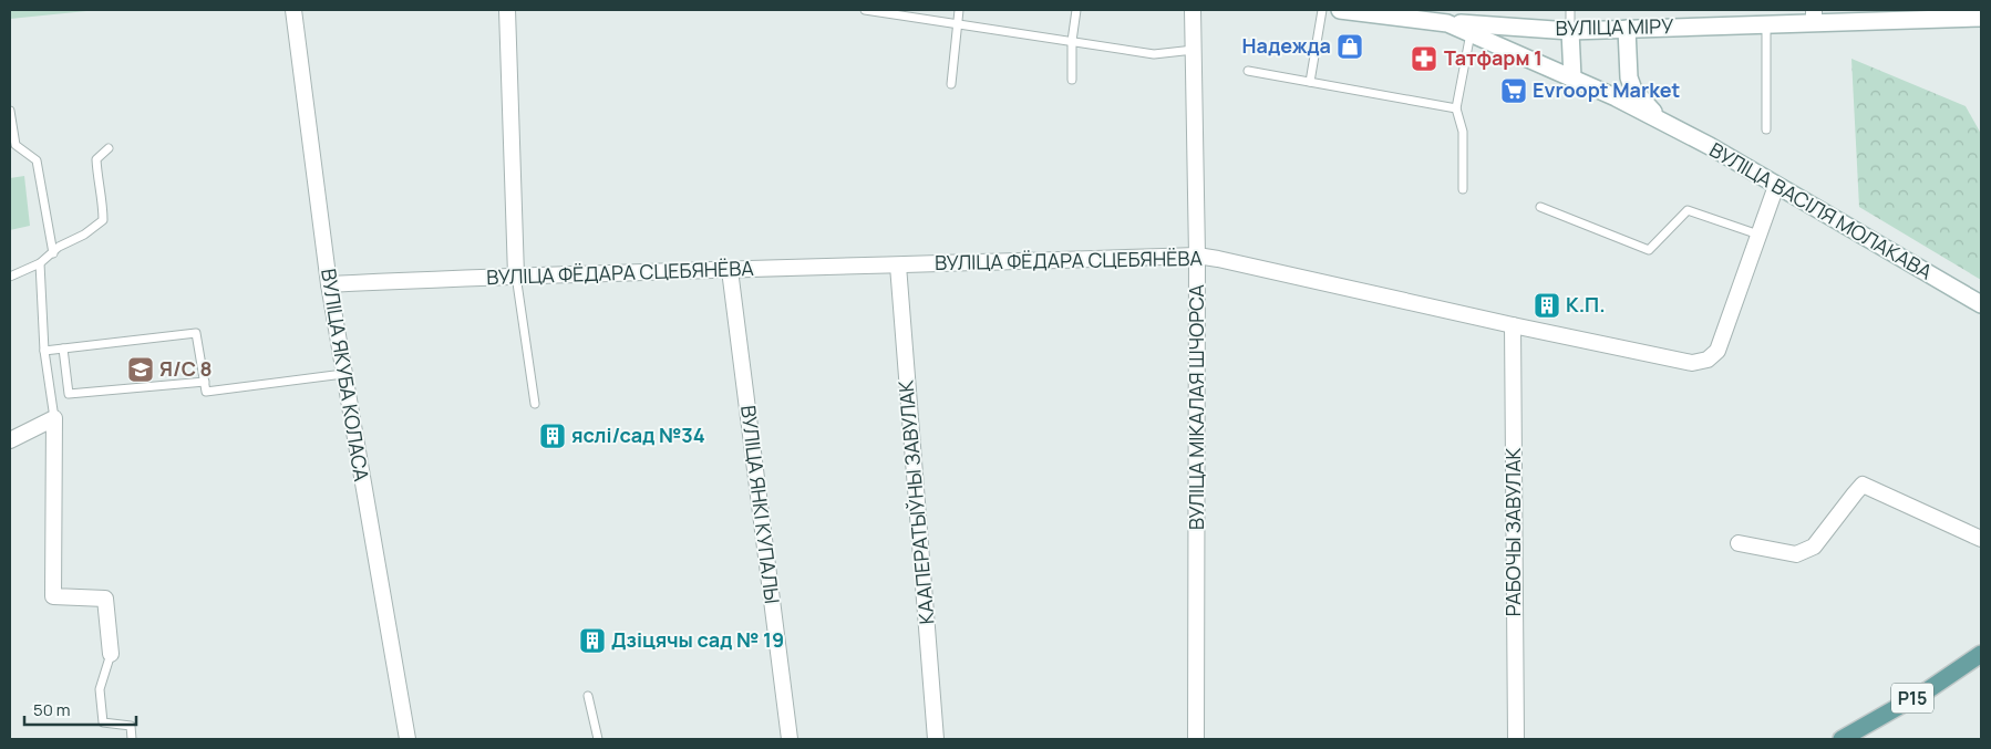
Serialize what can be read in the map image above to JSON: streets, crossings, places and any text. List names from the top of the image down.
{
  "streets": {
    "main road": ["Р15"],
    "street": [
      "ВУЛІЦА МІРУ",
      "ВУЛІЦА ВАСІЛЯ МОЛАКАВА",
      "ВУЛІЦА ФЁДАРА СЦЕБЯНЁВА",
      "ВУЛІЦА ЯКУБА КОЛАСА",
      "ВУЛІЦА МІКАЛАЯ ШЧОРСА",
      "КААПЕРАТЫЎНЫ ЗАВУЛАК",
      "ВУЛІЦА ЯНКІ КУПАЛЫ",
      "РАБОЧЫ ЗАВУЛАК"
    ]
  },
  "crossings": [
    ["ВУЛІЦА МІРУ", "ВУЛІЦА ВАСІЛЯ МОЛАКАВА"],
    ["ВУЛІЦА ВАСІЛЯ МОЛАКАВА", "ВУЛІЦА ФЁДАРА СЦЕБЯНЁВА"],
    ["ВУЛІЦА ФЁДАРА СЦЕБЯНЁВА", "ВУЛІЦА ЯКУБА КОЛАСА"],
    ["ВУЛІЦА ФЁДАРА СЦЕБЯНЁВА", "ВУЛІЦА МІКАЛАЯ ШЧОРСА"],
    ["ВУЛІЦА ФЁДАРА СЦЕБЯНЁВА", "КААПЕРАТЫЎНЫ ЗАВУЛАК"],
    ["ВУЛІЦА ФЁДАРА СЦЕБЯНЁВА", "ВУЛІЦА ЯНКІ КУПАЛЫ"],
    ["ВУЛІЦА ФЁДАРА СЦЕБЯНЁВА", "РАБОЧЫ ЗАВУЛАК"]
  ],
  "places": {
    "shop": ["Надежда"],
    "pharmacy": ["Татфарм 1"],
    "supermarket": ["Evroopt Market"],
    "building": ["К.П.", "яслі/сад №34", "Дзіцячы сад № 19"],
    "school or university": ["Я/С 8"]
  },
  "scale_bar": "50 m"
}
